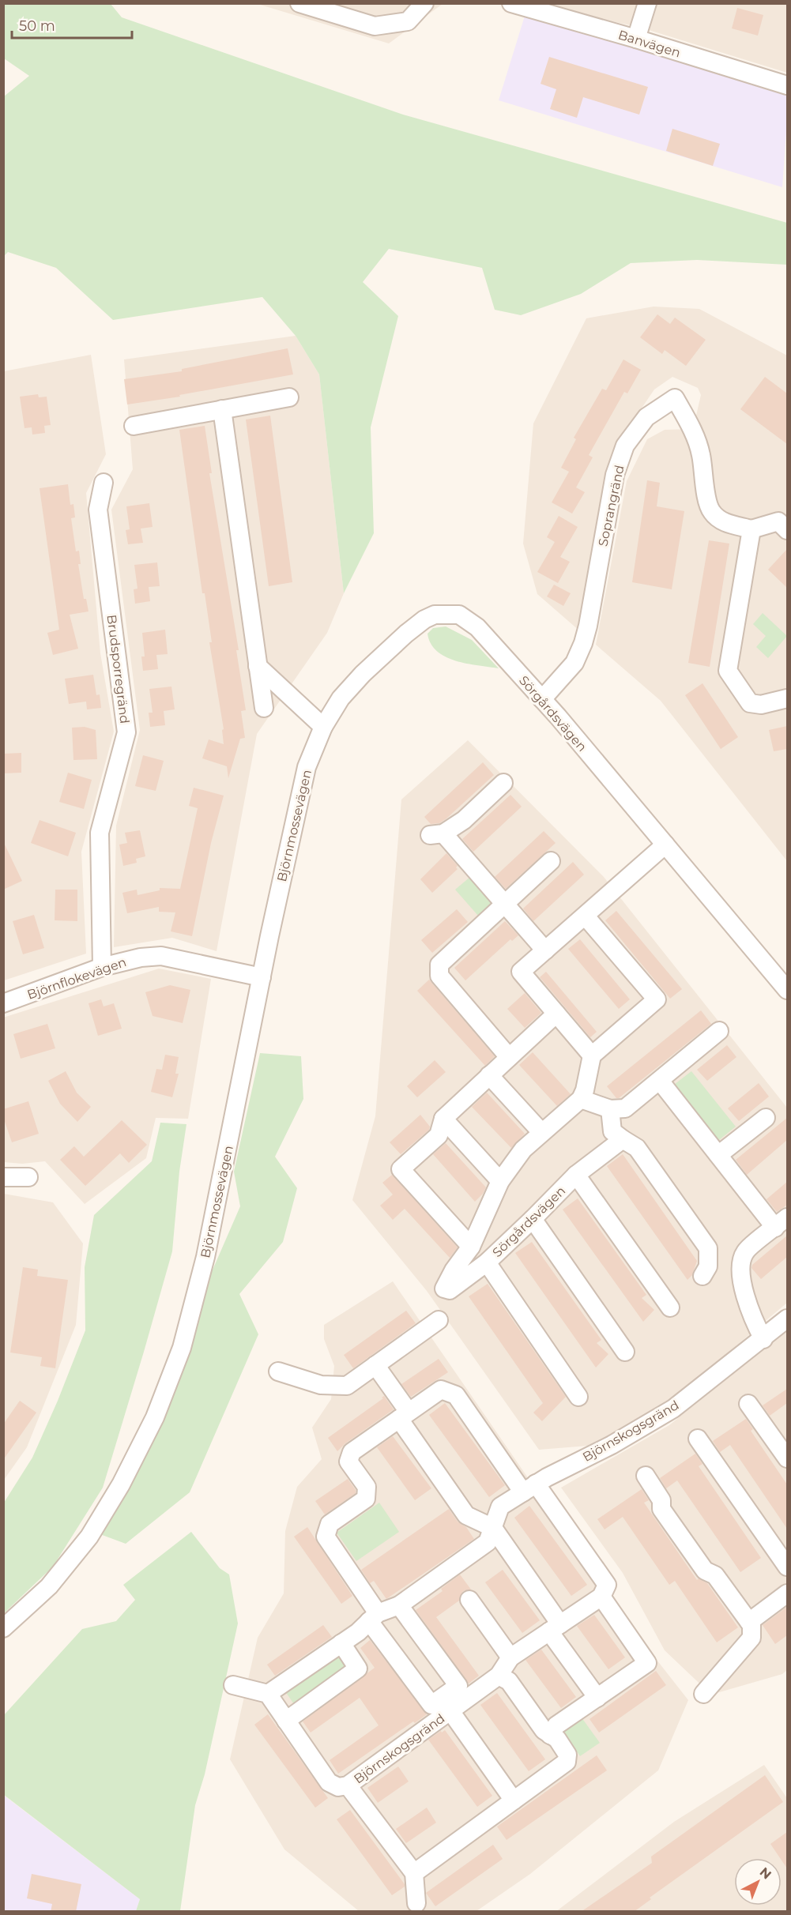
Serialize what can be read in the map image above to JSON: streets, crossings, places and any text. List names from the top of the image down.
{
  "streets": {
    "street": [
      "Banvägen",
      "Soprangränd",
      "Brudsporregränd",
      "Sörgårdsvägen",
      "Björnmossevägen",
      "Björnflokevägen",
      "Björnskogsgränd"
    ]
  },
  "crossings": [
    ["Soprangränd", "Sörgårdsvägen"],
    ["Brudsporregränd", "Björnflokevägen"],
    ["Sörgårdsvägen", "Björnmossevägen"],
    ["Björnmossevägen", "Björnflokevägen"]
  ],
  "scale_bar": "50 m",
  "north": "top right"
}
